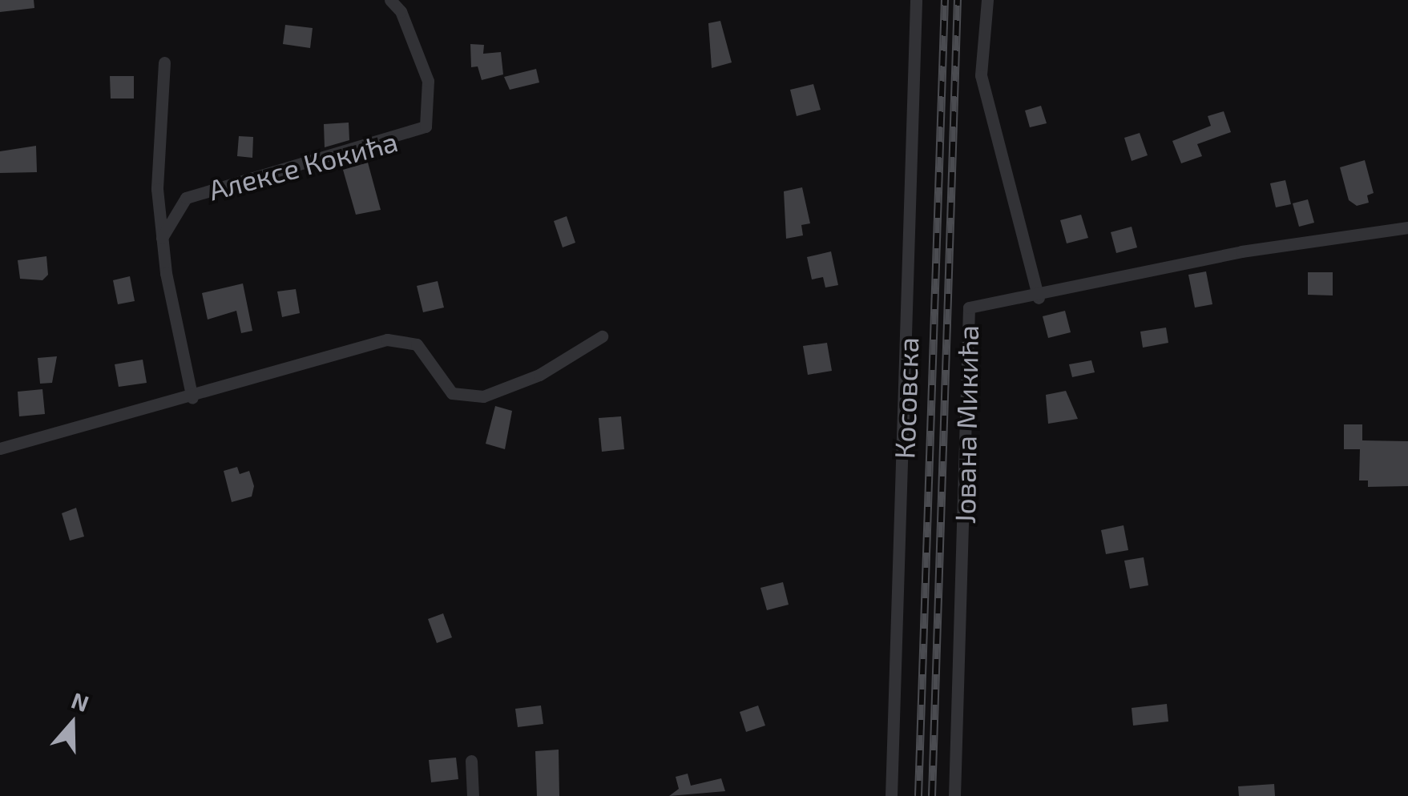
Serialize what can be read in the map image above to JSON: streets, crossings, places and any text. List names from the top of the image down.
{
  "streets": {
    "street": ["Алексе Кокића", "Косовска", "Јована Микића"]
  },
  "north": "top"
}
